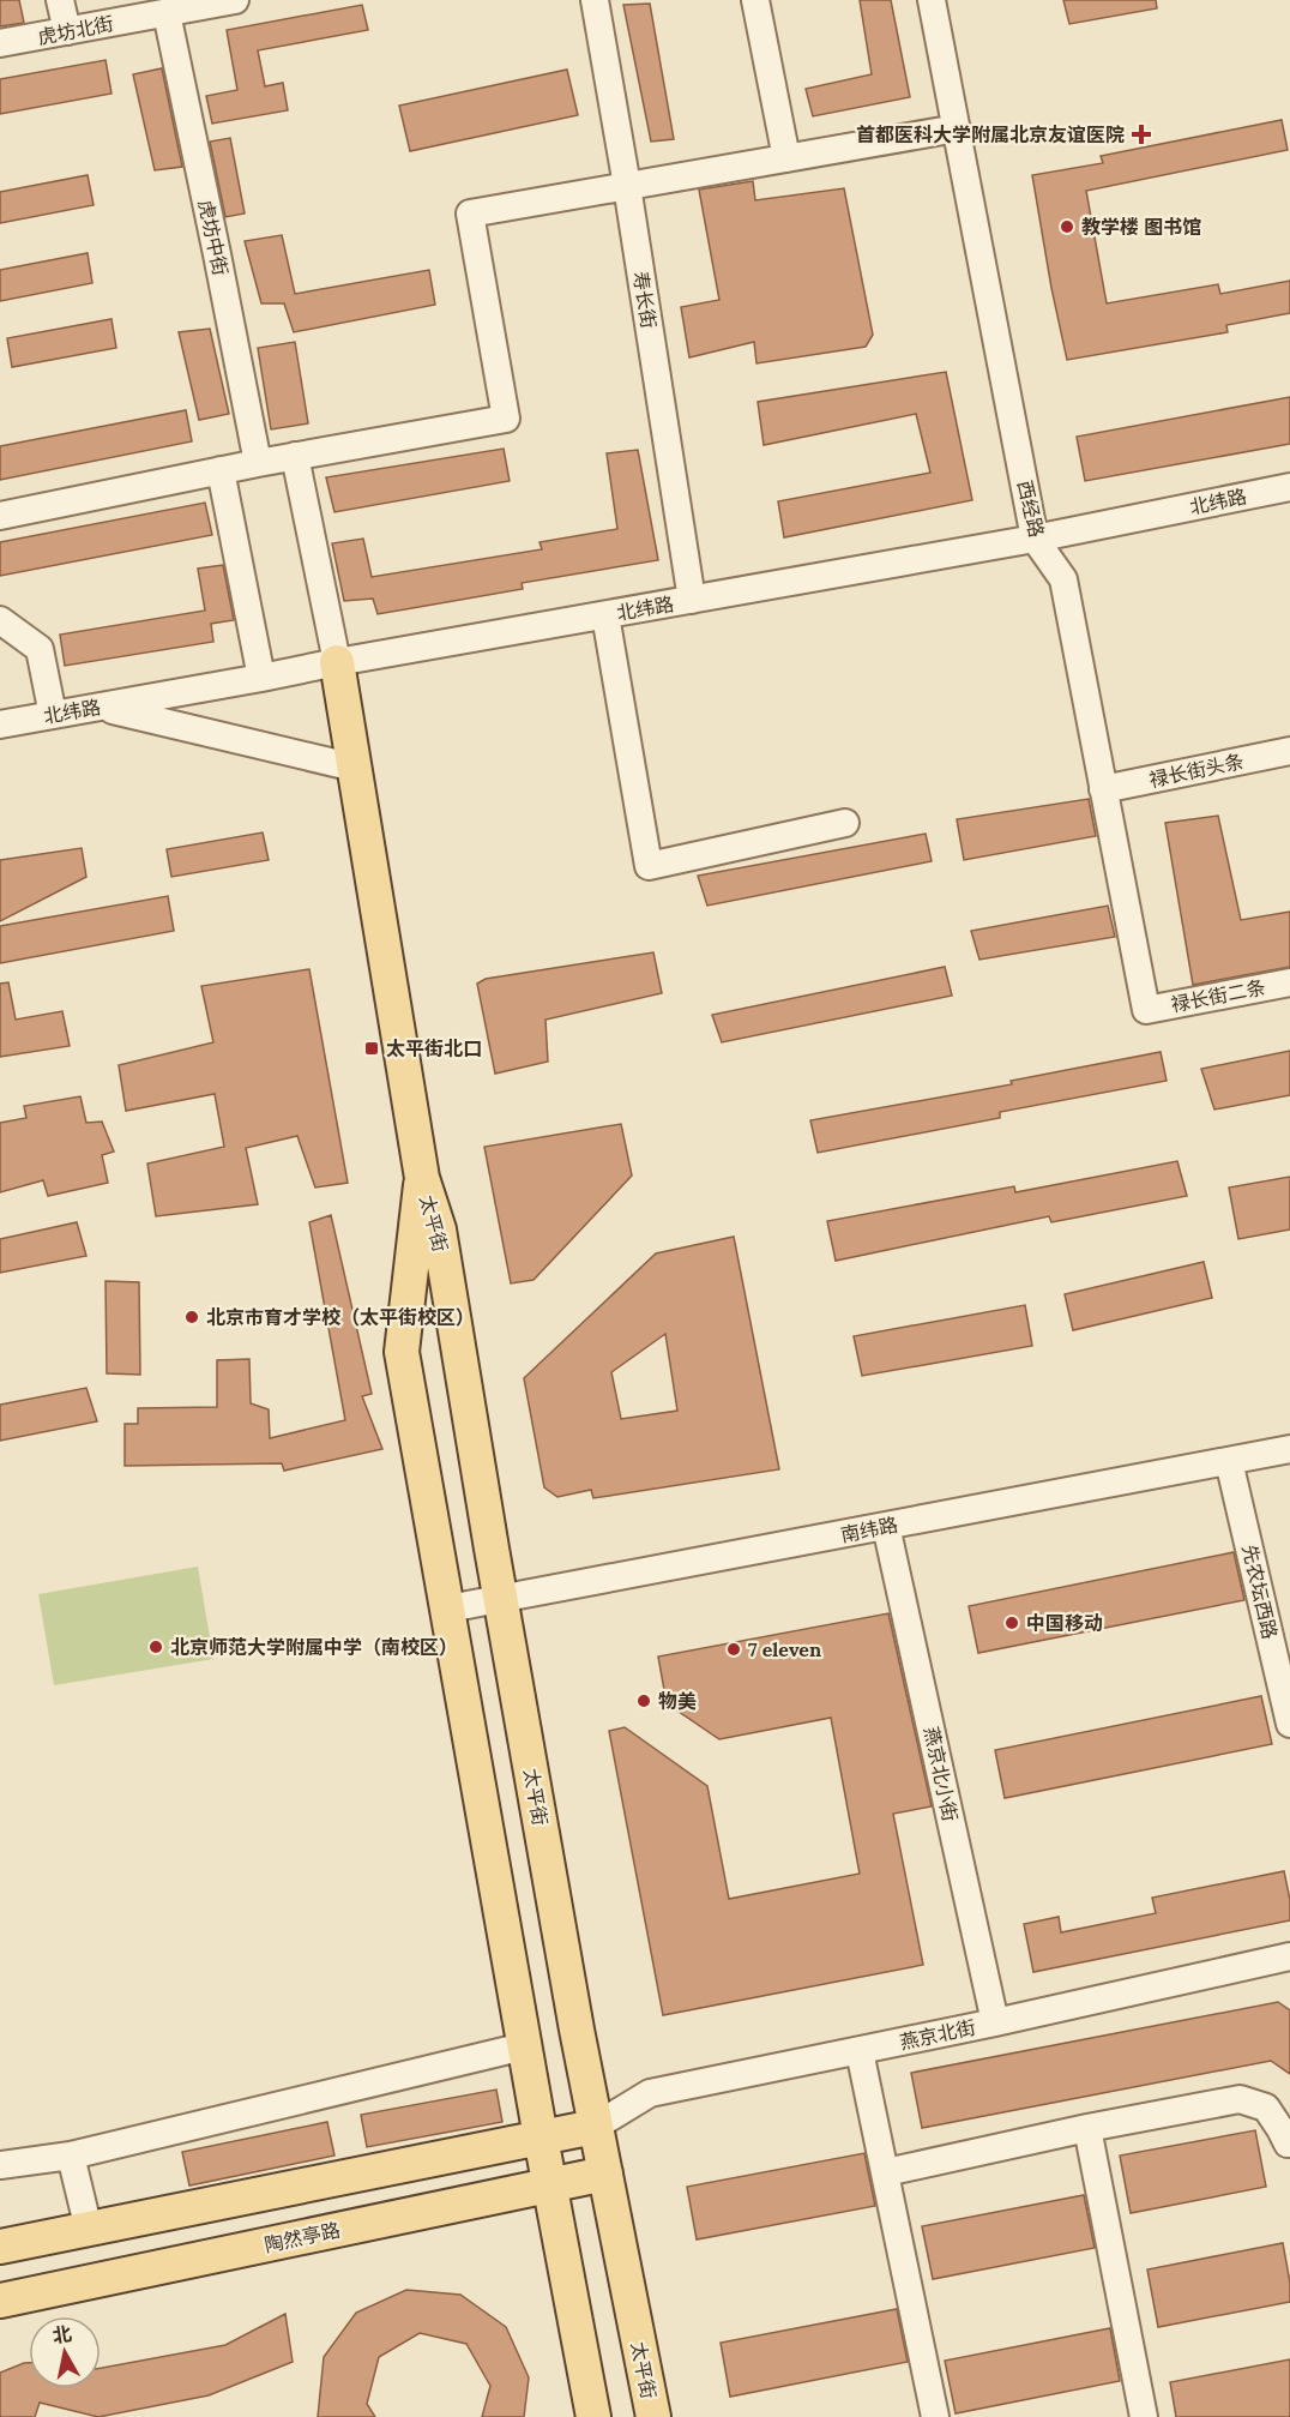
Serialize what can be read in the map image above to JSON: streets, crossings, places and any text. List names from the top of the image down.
{
  "streets": {
    "main road": ["太平街", "陶然亭路"],
    "street": [
      "虎坊北街",
      "虎坊中街",
      "寿长街",
      "北纬路",
      "西经路",
      "禄长街头条",
      "禄长街二条",
      "南纬路",
      "先农坛西路",
      "燕京北小街",
      "燕京北街"
    ]
  },
  "crossings": [
    ["虎坊北街", "虎坊中街"],
    ["寿长街", "北纬路"],
    ["北纬路", "西经路"],
    ["北纬路", "太平街"],
    ["西经路", "禄长街头条"],
    ["西经路", "禄长街二条"],
    ["太平街", "南纬路"],
    ["太平街", "燕京北街"],
    ["太平街", "陶然亭路"],
    ["南纬路", "先农坛西路"],
    ["南纬路", "燕京北小街"],
    ["燕京北小街", "燕京北街"]
  ],
  "places": {
    "health": ["首都医科大学附属北京友谊医院"],
    "other": [
      "教学楼 图书馆",
      "北京市育才学校（太平街校区）",
      "中国移动",
      "北京师范大学附属中学（南校区）",
      "7 eleven",
      "物美"
    ],
    "transit": ["太平街北口"]
  },
  "north": "top"
}
